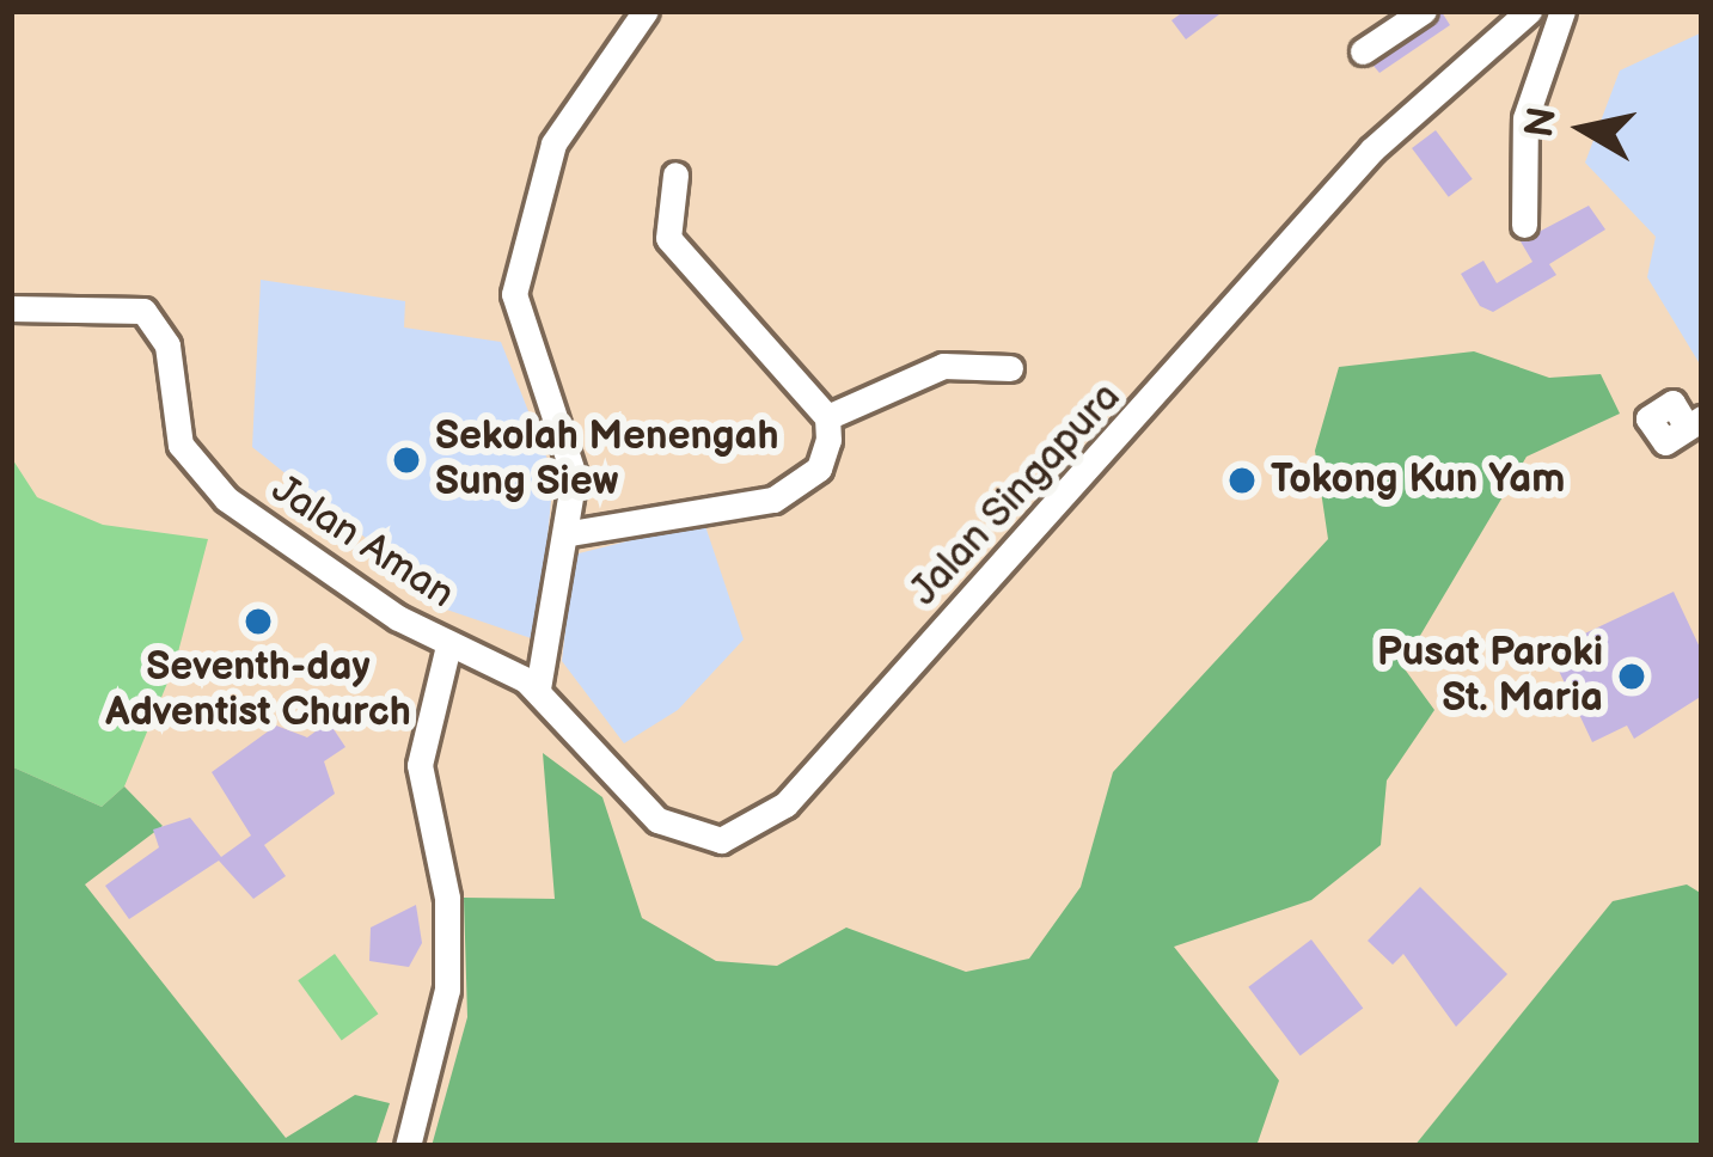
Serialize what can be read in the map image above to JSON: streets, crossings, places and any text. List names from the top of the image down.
{
  "streets": {
    "street": ["Jalan Singapura", "Jalan Aman"]
  },
  "crossings": [
    ["Jalan Singapura", "Jalan Aman"]
  ],
  "places": [
    "Sekolah Menengah Sung Siew",
    "Tokong Kun Yam",
    "Seventh-day Adventist Church",
    "Pusat Paroki St. Maria"
  ],
  "north": "left"
}
